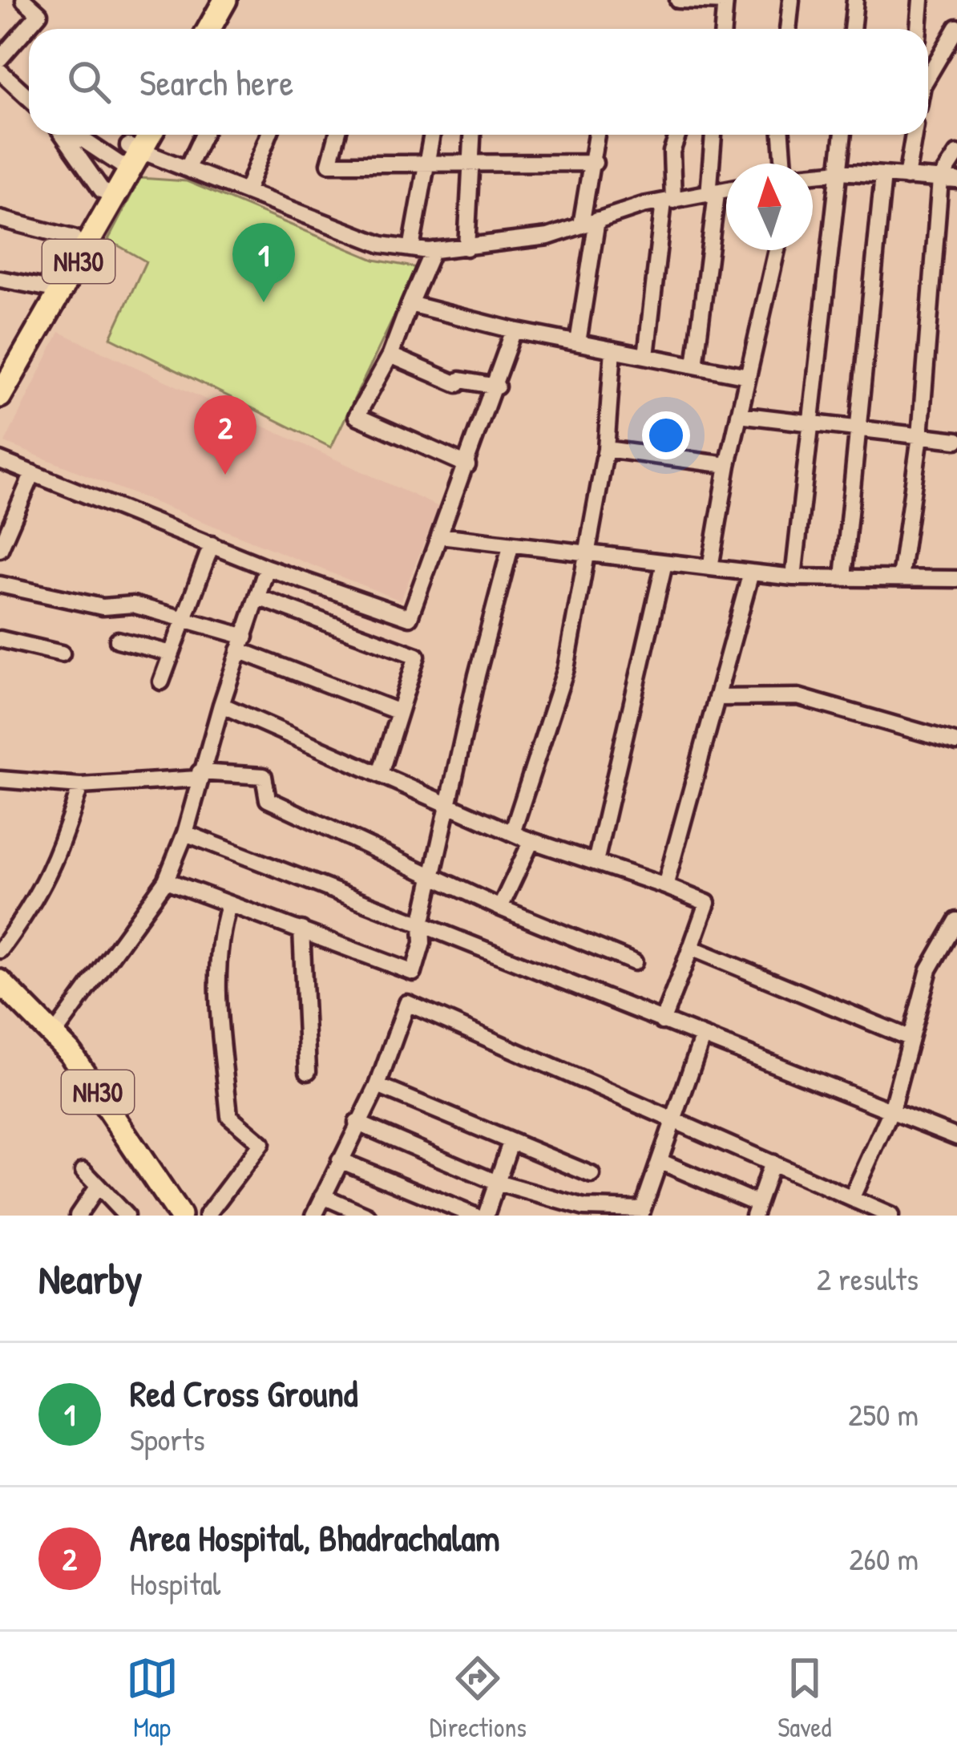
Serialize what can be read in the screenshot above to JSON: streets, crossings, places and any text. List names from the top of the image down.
{
  "streets": {
    "highway": ["NH30"]
  },
  "north": "top",
  "page": {
    "search": "Search here",
    "pins": ["1", "2"],
    "heading": ["Nearby", "2 results"],
    "list": [
      {
        "mark": "1",
        "name": "Red Cross Ground",
        "note": "Sports",
        "value": "250 m"
      },
      {
        "mark": "2",
        "name": "Area Hospital, Bhadrachalam",
        "note": "Hospital",
        "value": "260 m"
      }
    ],
    "nav": ["Map", "Directions", "Saved"]
  }
}
